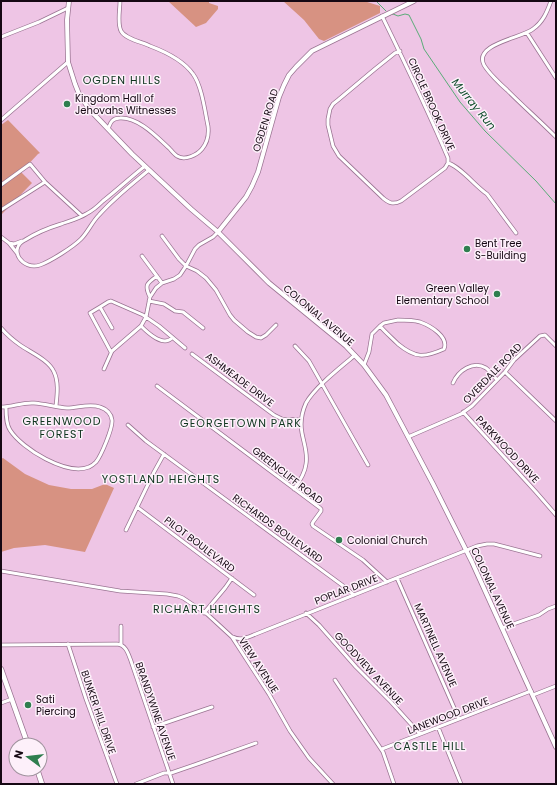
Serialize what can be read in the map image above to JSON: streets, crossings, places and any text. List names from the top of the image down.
{
  "streets": {
    "main road": ["OGDEN ROAD", "COLONIAL AVENUE"],
    "street": [
      "CIRCLE BROOK DRIVE",
      "OVERDALE ROAD",
      "ASHMEADE DRIVE",
      "PARKWOOD DRIVE",
      "GREENCLIFF ROAD",
      "RICHARDS BOULEVARD",
      "PILOT BOULEVARD",
      "POPLAR DRIVE",
      "MARTINELL AVENUE",
      "VIEW AVENUE",
      "GOODVIEW AVENUE",
      "BRANDYWINE AVENUE",
      "BUNKER HILL DRIVE",
      "LANEWOOD DRIVE"
    ]
  },
  "crossings": [
    ["CIRCLE BROOK DRIVE", "OGDEN ROAD"],
    ["OGDEN ROAD", "COLONIAL AVENUE"],
    ["COLONIAL AVENUE", "OVERDALE ROAD"],
    ["COLONIAL AVENUE", "POPLAR DRIVE"],
    ["COLONIAL AVENUE", "LANEWOOD DRIVE"],
    ["OVERDALE ROAD", "PARKWOOD DRIVE"],
    ["GREENCLIFF ROAD", "POPLAR DRIVE"],
    ["RICHARDS BOULEVARD", "POPLAR DRIVE"],
    ["POPLAR DRIVE", "MARTINELL AVENUE"],
    ["POPLAR DRIVE", "VIEW AVENUE"],
    ["POPLAR DRIVE", "GOODVIEW AVENUE"],
    ["MARTINELL AVENUE", "LANEWOOD DRIVE"],
    ["GOODVIEW AVENUE", "LANEWOOD DRIVE"]
  ],
  "districts": [
    "OGDEN HILLS",
    "GREENWOOD FOREST",
    "GEORGETOWN PARK",
    "YOSTLAND HEIGHTS",
    "RICHART HEIGHTS",
    "CASTLE HILL"
  ],
  "water": ["Murray Run"],
  "places": [
    "Kingdom Hall of Jehovahs Witnesses",
    "Bent Tree S-Building",
    "Green Valley Elementary School",
    "Colonial Church",
    "Sati Piercing"
  ],
  "north": "left"
}
